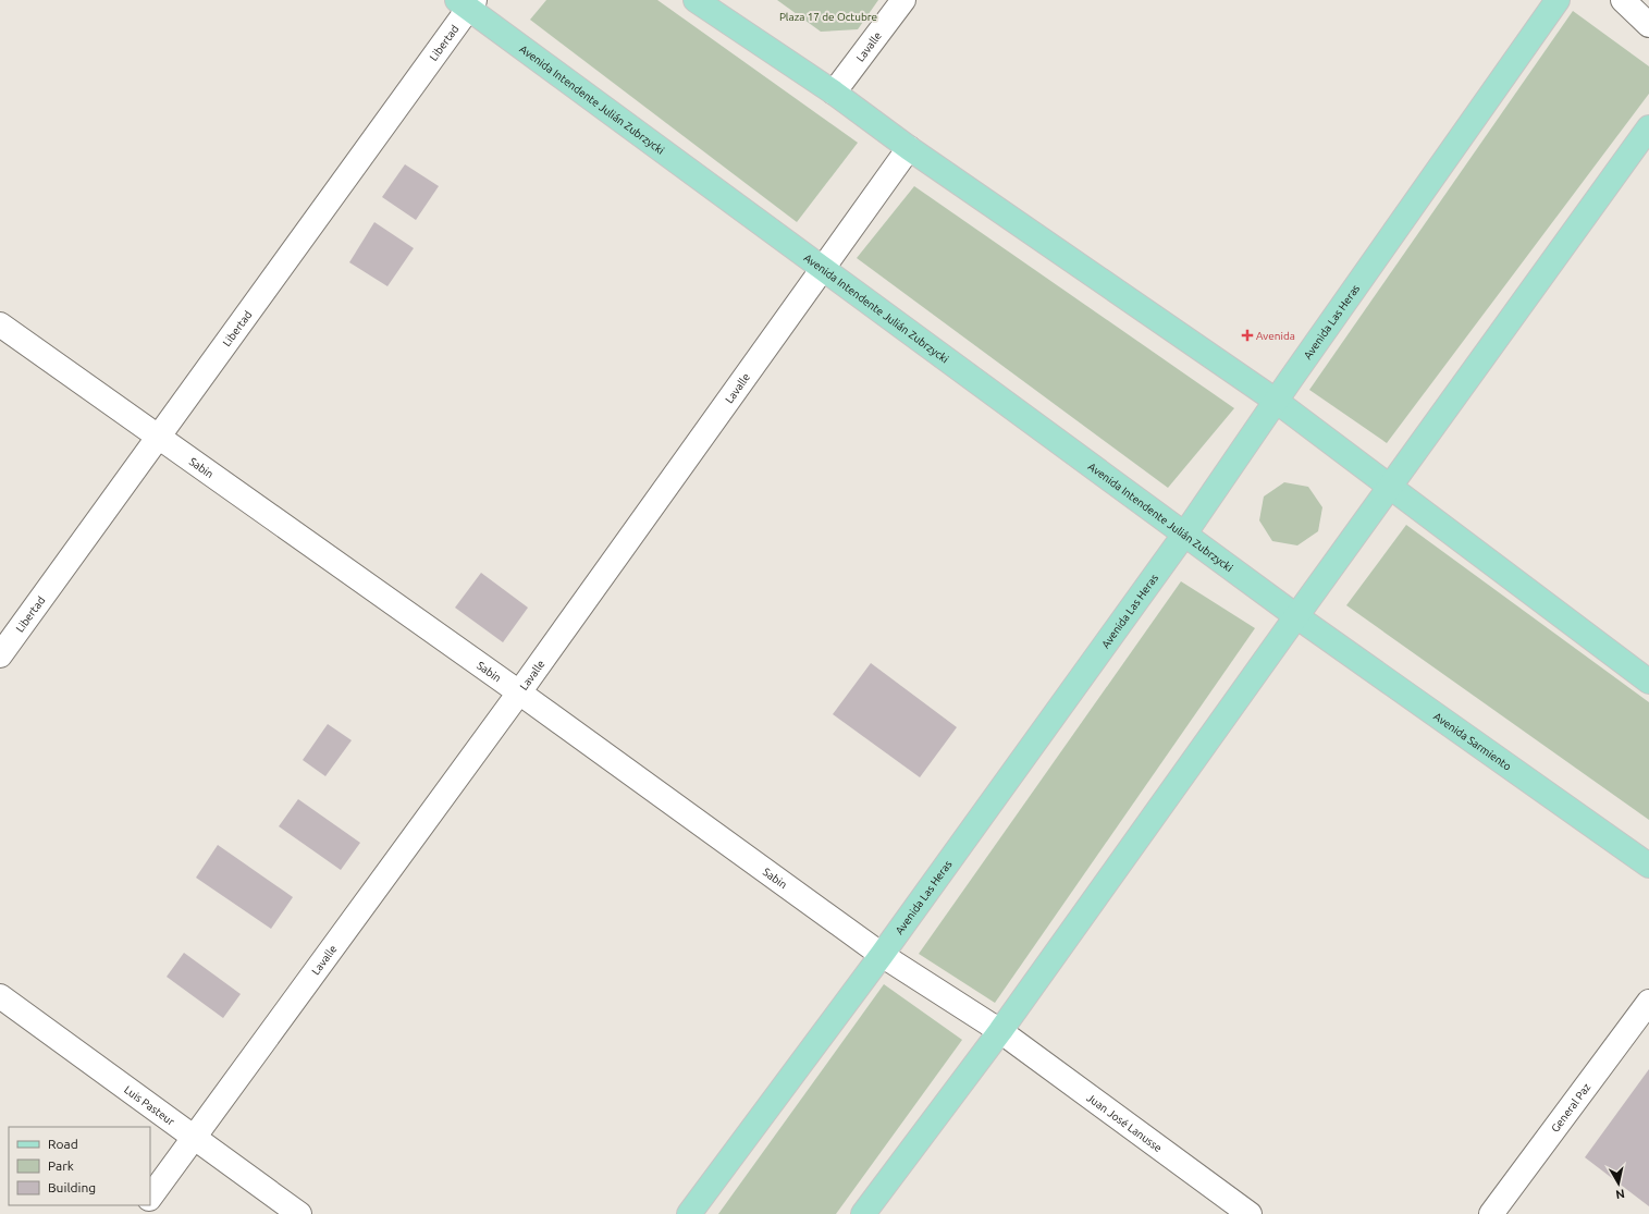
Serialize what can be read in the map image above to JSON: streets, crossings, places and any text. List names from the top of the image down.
{
  "streets": {
    "main road": ["Avenida Intendente Julián Zubrzycki", "Avenida Las Heras", "Avenida Sarmiento"],
    "street": [
      "Libertad",
      "Lavalle",
      "Sabin",
      "Luis Pasteur",
      "General Paz",
      "Juan José Lanusse"
    ]
  },
  "crossings": [
    ["Libertad", "Avenida Intendente Julián Zubrzycki"],
    ["Libertad", "Sabin"],
    ["Lavalle", "Avenida Intendente Julián Zubrzycki"],
    ["Lavalle", "Sabin"],
    ["Lavalle", "Luis Pasteur"],
    ["Avenida Intendente Julián Zubrzycki", "Avenida Las Heras"],
    ["Avenida Intendente Julián Zubrzycki", "Avenida Sarmiento"],
    ["Avenida Las Heras", "Sabin"],
    ["Sabin", "Juan José Lanusse"]
  ],
  "parks": ["Plaza 17 de Octubre"],
  "places": {
    "health": ["Avenida"]
  },
  "legend": ["Road", "Park", "Building"],
  "north": "bottom"
}
